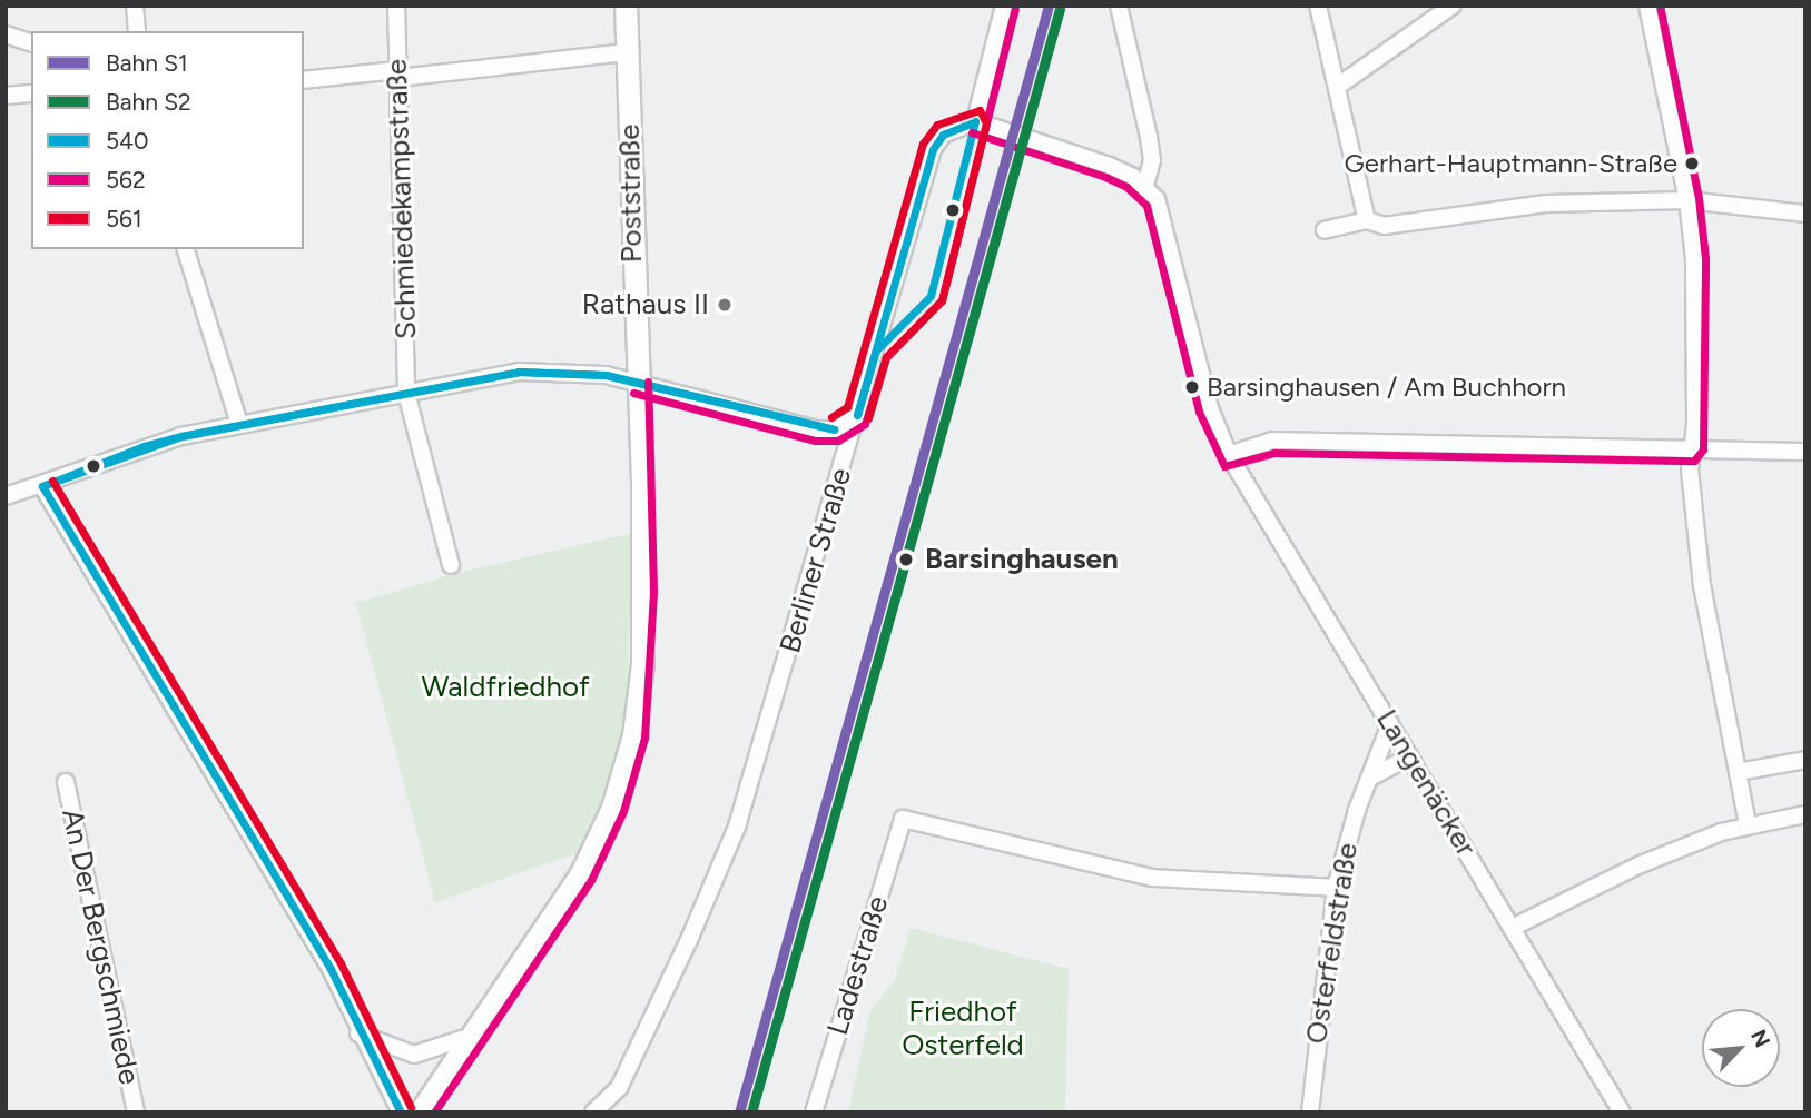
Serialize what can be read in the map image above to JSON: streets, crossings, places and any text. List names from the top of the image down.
{
  "streets": {
    "main road": ["Poststraße"],
    "street": [
      "Schmiedekampstraße",
      "Berliner Straße",
      "Langenäcker",
      "Osterfeldstraße",
      "An Der Bergschmiede",
      "Ladestraße"
    ]
  },
  "crossings": [
    ["Langenäcker", "Osterfeldstraße"],
    ["Osterfeldstraße", "Ladestraße"]
  ],
  "parks": ["Waldfriedhof", "Friedhof Osterfeld"],
  "places": [
    "Gerhart-Hauptmann-Straße",
    "Rathaus II",
    "Barsinghausen / Am Buchhorn",
    "Barsinghausen"
  ],
  "lines": [
    "rail line S1",
    "transit line 562",
    "rail line S2",
    "transit line 561",
    "transit line 540"
  ],
  "legend": [
    "Bahn S1",
    "Bahn S2",
    "540",
    "562",
    "561"
  ],
  "north": "top right"
}
